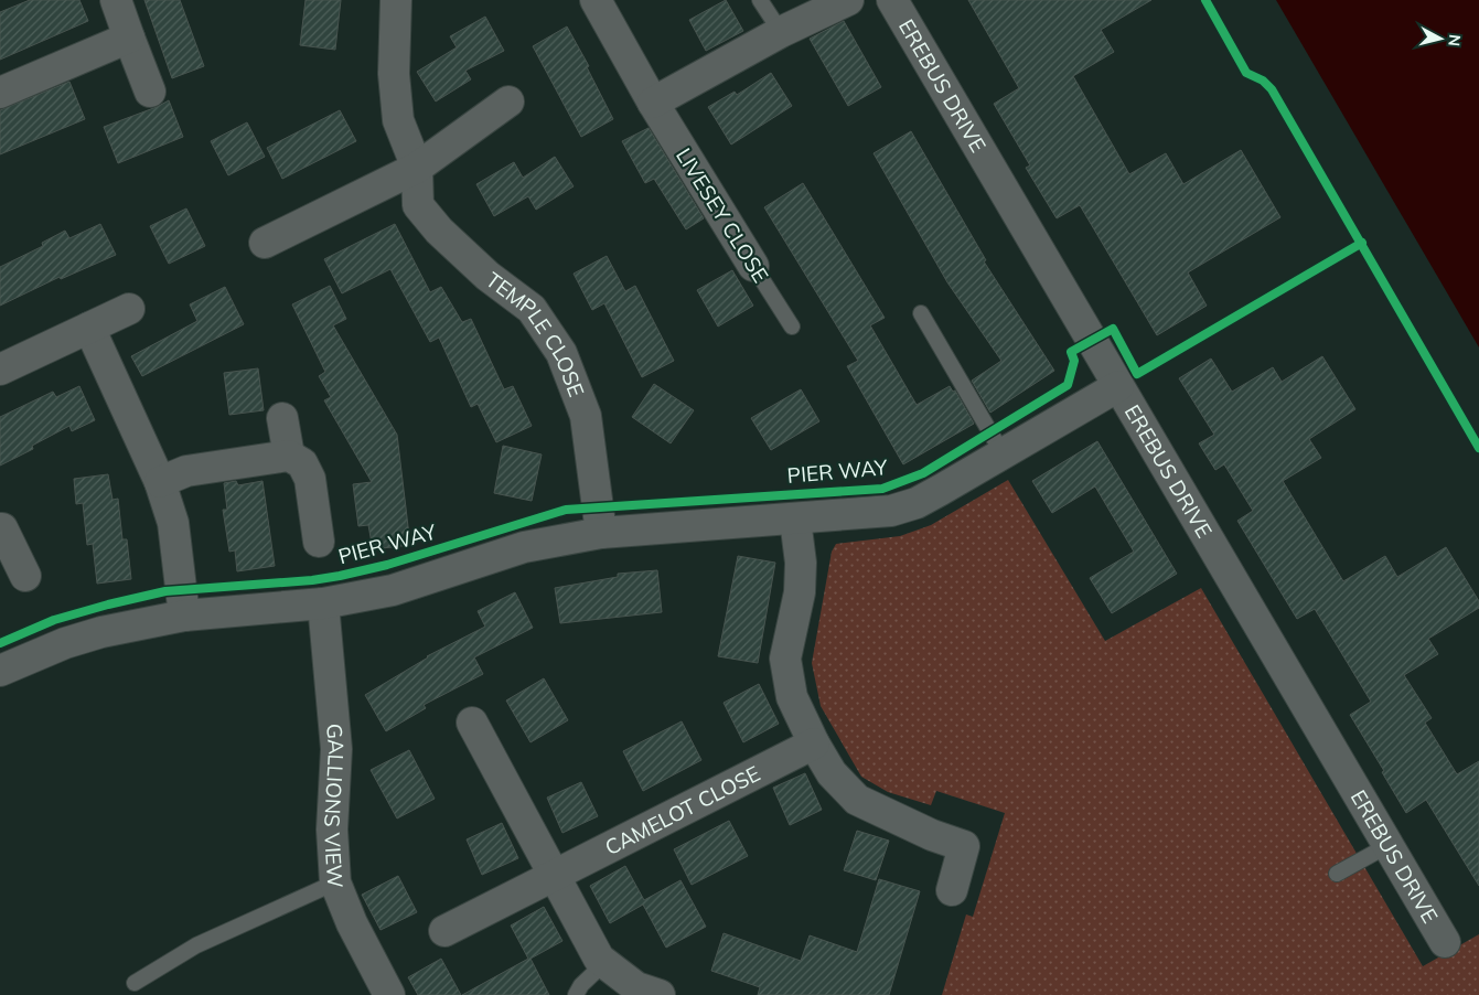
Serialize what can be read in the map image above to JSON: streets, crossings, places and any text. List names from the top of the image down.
{
  "streets": {
    "street": [
      "EREBUS DRIVE",
      "LIVESEY CLOSE",
      "TEMPLE CLOSE",
      "PIER WAY",
      "GALLIONS VIEW",
      "CAMELOT CLOSE"
    ]
  },
  "crossings": [
    ["EREBUS DRIVE", "PIER WAY"],
    ["TEMPLE CLOSE", "PIER WAY"],
    ["PIER WAY", "GALLIONS VIEW"]
  ],
  "north": "right"
}
